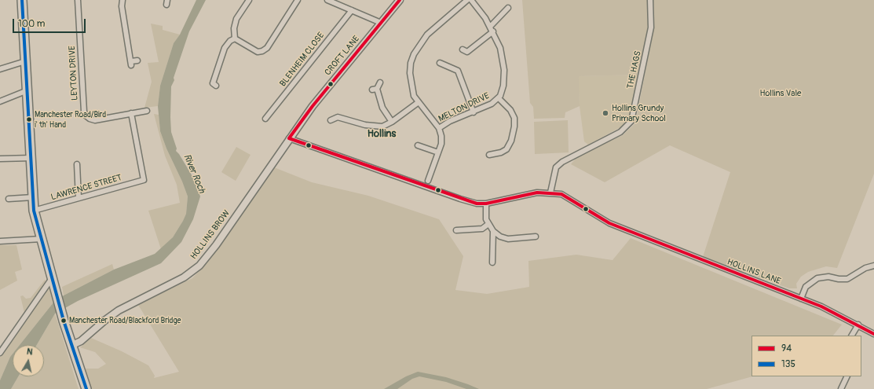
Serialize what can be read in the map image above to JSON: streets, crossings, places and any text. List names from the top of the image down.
{
  "streets": {
    "street": [
      "CROFT LANE",
      "BLENHEIM CLOSE",
      "THE HAGS",
      "LEYTON DRIVE",
      "MELTON DRIVE",
      "LAWRENCE STREET",
      "HOLLINS BROW",
      "HOLLINS LANE"
    ]
  },
  "crossings": [
    ["CROFT LANE", "HOLLINS BROW"],
    ["CROFT LANE", "HOLLINS LANE"],
    ["THE HAGS", "HOLLINS LANE"],
    ["LEYTON DRIVE", "LAWRENCE STREET"],
    ["HOLLINS BROW", "HOLLINS LANE"]
  ],
  "districts": ["Hollins"],
  "water": ["River Roch"],
  "parks": ["Hollins Vale"],
  "places": ["Hollins Grundy Primary School", "Manchester Road/Bird i' th' Hand", "Manchester Road/Blackford Bridge"],
  "lines": ["transit line 94", "transit line 135"],
  "legend": ["94", "135"],
  "scale_bar": "100 m",
  "north": "top"
}
